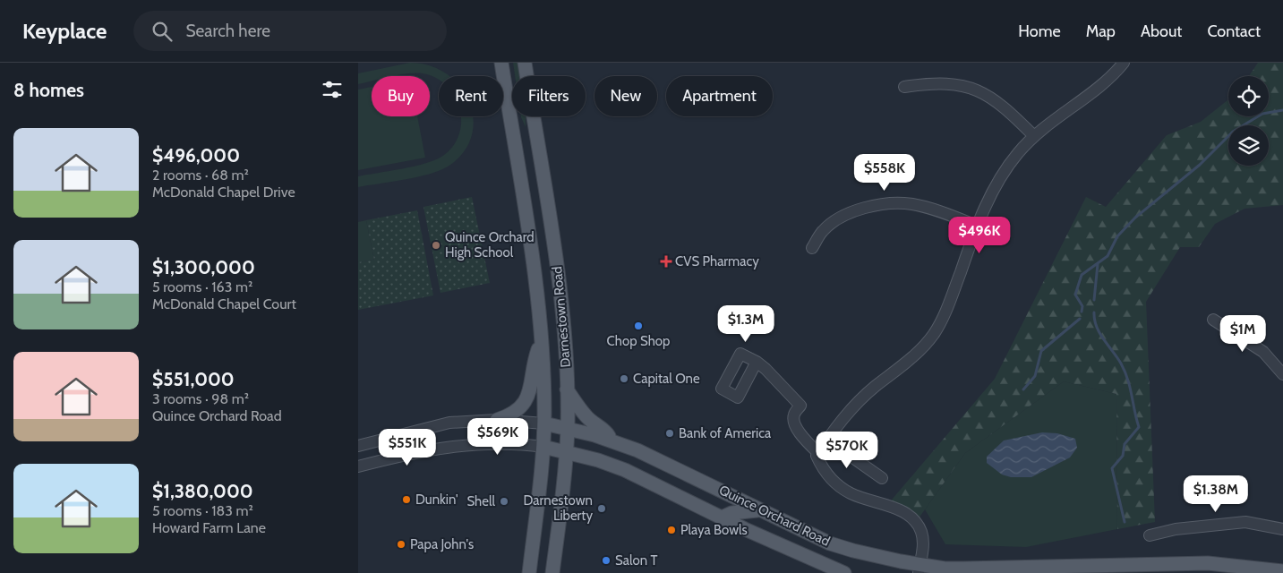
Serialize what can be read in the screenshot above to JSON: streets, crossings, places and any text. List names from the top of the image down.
{
  "streets": {
    "main road": ["Darnestown Road", "Quince Orchard Road"]
  },
  "crossings": [
    ["Darnestown Road", "Quince Orchard Road"]
  ],
  "places": {
    "other": [
      "Quince Orchard High School",
      "Chop Shop",
      "Capital One",
      "Bank of America",
      "Dunkin'",
      "Shell",
      "Darnestown Liberty",
      "Playa Bowls",
      "Papa John's",
      "Salon T"
    ],
    "health": ["CVS Pharmacy"]
  },
  "page": {
    "header": "Keyplace",
    "search": "Search here",
    "nav": [
      "Home",
      "Map",
      "About",
      "Contact"
    ],
    "heading": "8 homes",
    "chip": [
      "Buy",
      "Rent",
      "Filters",
      "New",
      "Apartment"
    ],
    "list": [
      {
        "name": "$496,000",
        "note": "2 rooms · 68 m² · McDonald Chapel Drive"
      },
      {
        "name": "$1,300,000",
        "note": "5 rooms · 163 m² · McDonald Chapel Court"
      },
      {
        "name": "$551,000",
        "note": "3 rooms · 98 m² · Quince Orchard Road"
      },
      {
        "name": "$1,380,000",
        "note": "5 rooms · 183 m² · Howard Farm Lane"
      }
    ],
    "price": [
      "$558K",
      "$496K",
      "$1.3M",
      "$1M",
      "$569K",
      "$551K",
      "$570K",
      "$1.38M"
    ]
  }
}
